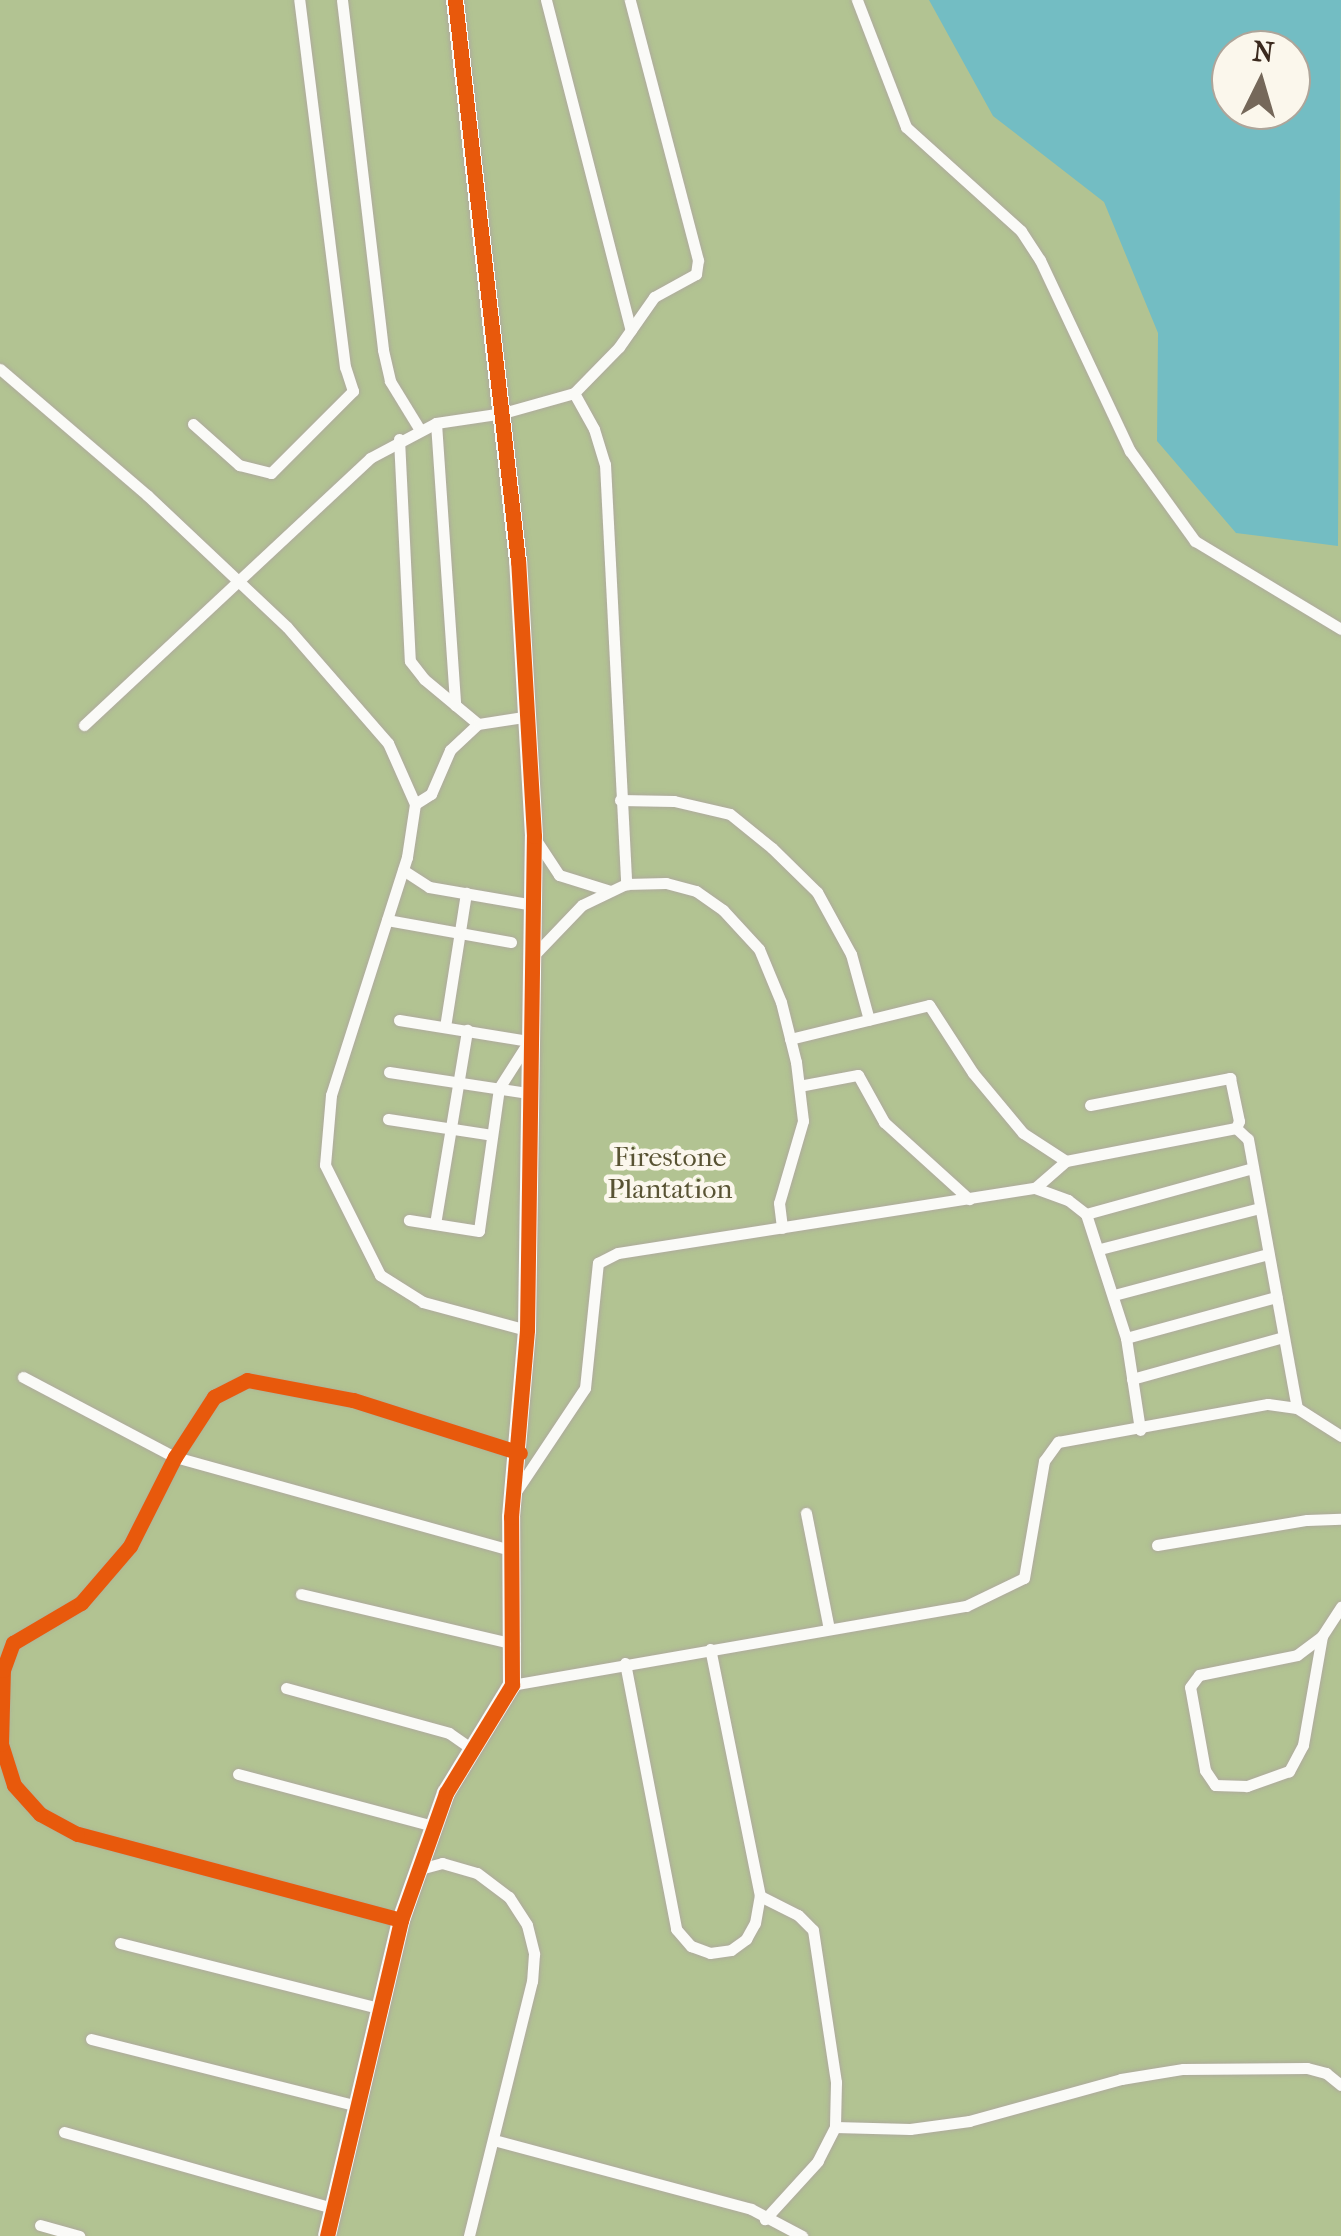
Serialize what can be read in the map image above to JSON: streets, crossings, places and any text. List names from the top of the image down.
{
  "parks": ["Firestone Plantation"],
  "north": "top"
}
